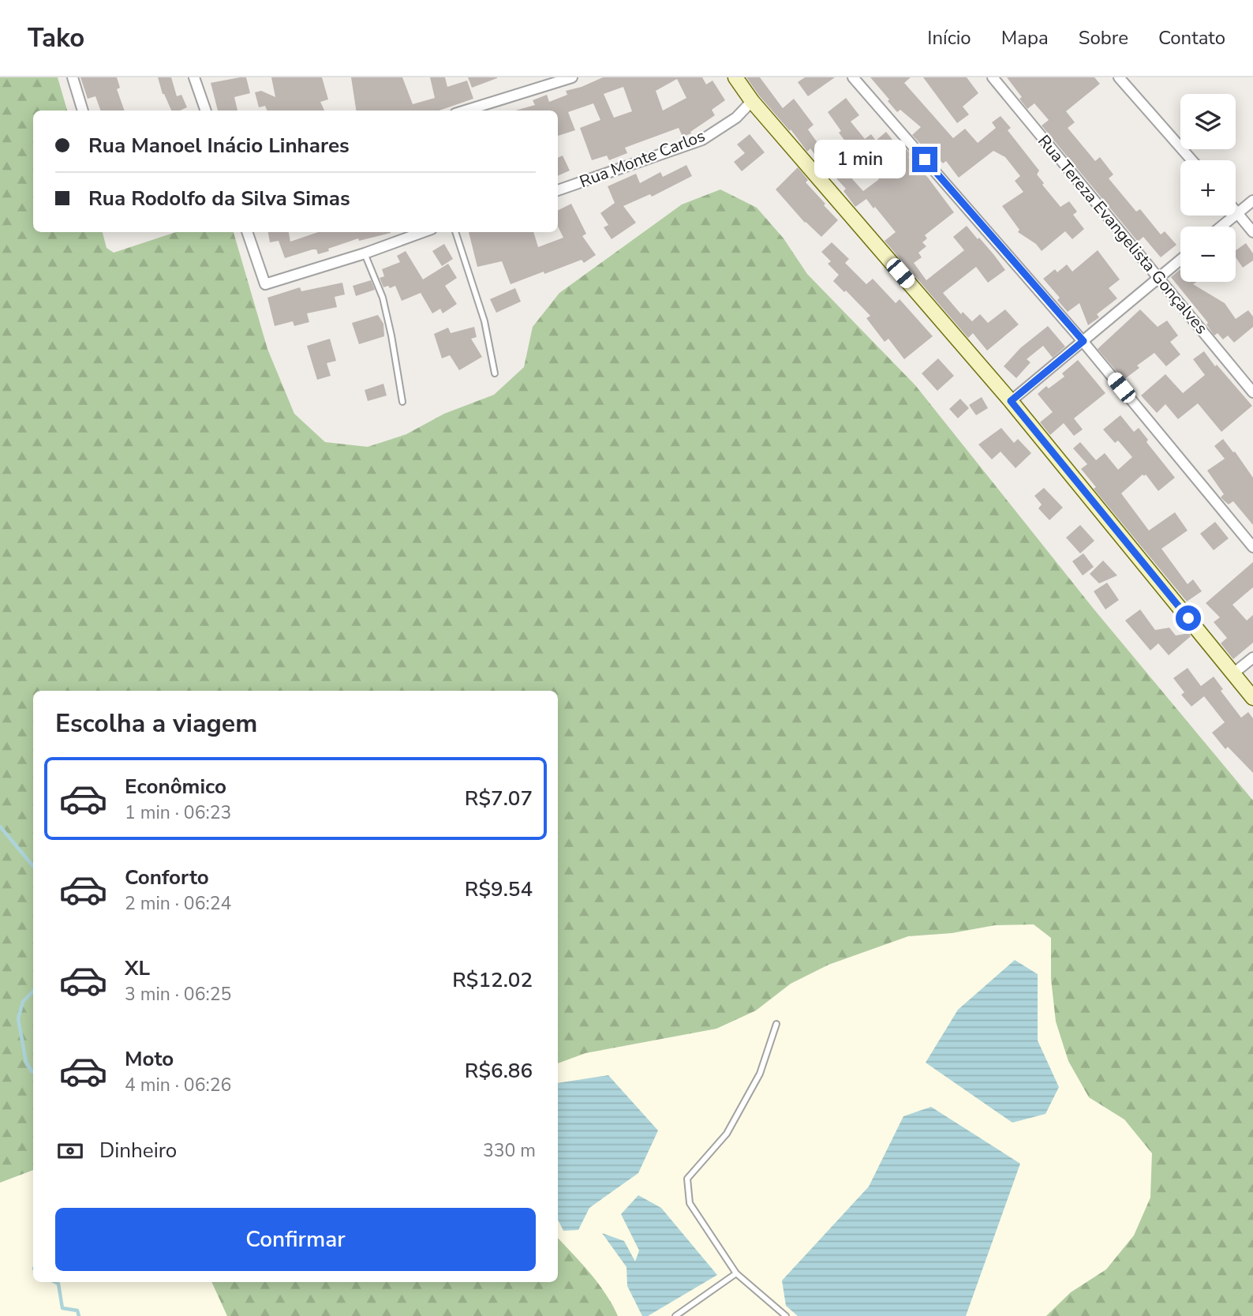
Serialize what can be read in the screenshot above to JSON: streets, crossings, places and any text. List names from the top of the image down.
{
  "streets": {
    "street": ["Rua Monte Carlos", "Rua Tereza Evangelista Gonçalves"]
  },
  "page": {
    "header": "Tako",
    "nav": [
      "Início",
      "Mapa",
      "Sobre",
      "Contato"
    ],
    "map_buttons": ["+", "−"],
    "banner": ["Rua Manoel Inácio Linhares", "Rua Rodolfo da Silva Simas"],
    "bubble": "1 min",
    "heading": "Escolha a viagem",
    "list": [
      {
        "name": "Econômico",
        "note": "1 min · 06:23",
        "value": "R$7.07"
      },
      {
        "name": "Conforto",
        "note": "2 min · 06:24",
        "value": "R$9.54"
      },
      {
        "name": "XL",
        "note": "3 min · 06:25",
        "value": "R$12.02"
      },
      {
        "name": "Moto",
        "note": "4 min · 06:26",
        "value": "R$6.86"
      }
    ],
    "pay": ["Dinheiro", "330 m"],
    "buttons": "Confirmar"
  }
}
